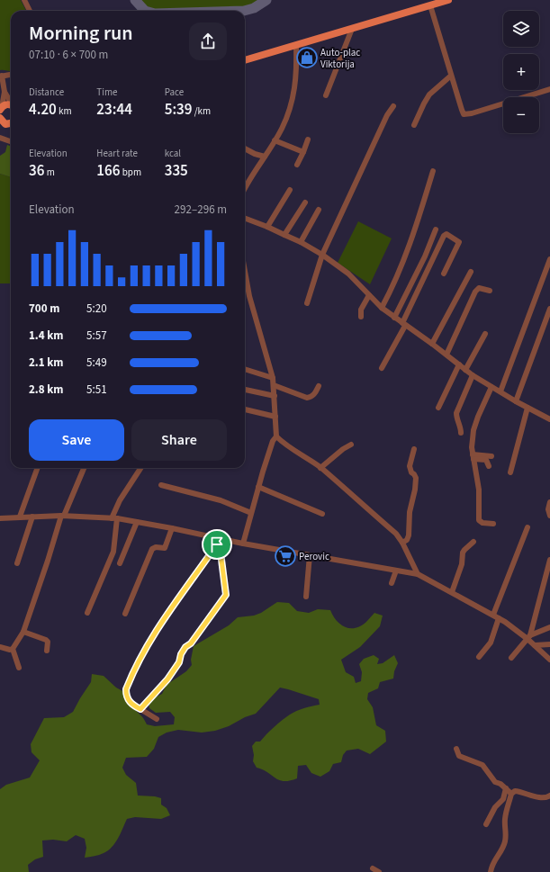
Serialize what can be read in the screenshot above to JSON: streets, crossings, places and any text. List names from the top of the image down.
{
  "places": {
    "shop": ["Auto-plac Viktorija"],
    "supermarket": ["Perovic"]
  },
  "page": {
    "map_buttons": ["+", "−"],
    "heading": ["Morning run", "07:10 · 6 × 700 m"],
    "stats": [
      ["Distance", "4.20 km"],
      ["Time", "23:44"],
      ["Pace", "5:39 /km"],
      ["Elevation", "36 m"],
      ["Heart rate", "166 bpm"],
      ["kcal", "335"]
    ],
    "chart": ["Elevation", "292–296 m"],
    "list": [
      {
        "name": "700 m",
        "note": "5:20"
      },
      {
        "name": "1.4 km",
        "note": "5:57"
      },
      {
        "name": "2.1 km",
        "note": "5:49"
      },
      {
        "name": "2.8 km",
        "note": "5:51"
      }
    ],
    "buttons": ["Save", "Share"]
  }
}
